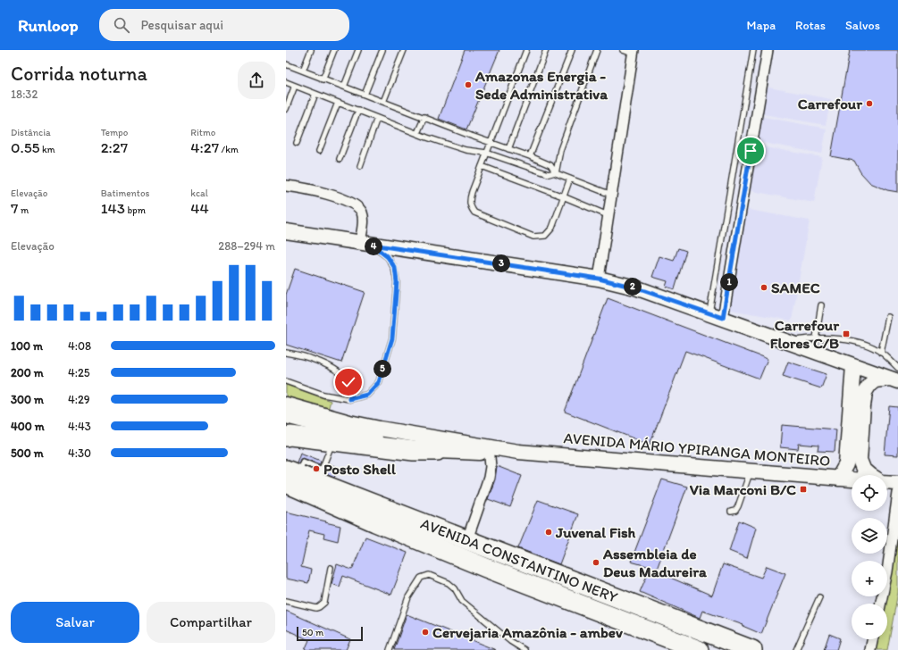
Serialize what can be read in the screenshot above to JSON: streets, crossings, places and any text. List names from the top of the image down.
{
  "streets": {
    "highway": ["AVENIDA CONSTANTINO NERY"],
    "main road": ["AVENIDA MÁRIO YPIRANGA MONTEIRO"]
  },
  "places": {
    "other": [
      "Amazonas Energia - Sede Administrativa",
      "Carrefour",
      "SAMEC",
      "Posto Shell",
      "Juvenal Fish",
      "Assembleia de Deus Madureira",
      "Cervejaria Amazônia - ambev"
    ],
    "transit": ["Carrefour Flores C/B", "Via Marconi B/C"]
  },
  "scale_bar": "50 m",
  "page": {
    "header": "Runloop",
    "search": "Pesquisar aqui",
    "nav": ["Mapa", "Rotas", "Salvos"],
    "heading": ["Corrida noturna", "18:32"],
    "stats": [
      ["Distância", "0.55 km"],
      ["Tempo", "2:27"],
      ["Ritmo", "4:27 /km"],
      ["Elevação", "7 m"],
      ["Batimentos", "143 bpm"],
      ["kcal", "44"]
    ],
    "chart": ["Elevação", "288–294 m"],
    "pins": [
      "4",
      "3",
      "1",
      "2",
      "5"
    ],
    "list": [
      {
        "name": "100 m",
        "note": "4:08"
      },
      {
        "name": "200 m",
        "note": "4:25"
      },
      {
        "name": "300 m",
        "note": "4:29"
      },
      {
        "name": "400 m",
        "note": "4:43"
      },
      {
        "name": "500 m",
        "note": "4:30"
      }
    ],
    "map_buttons": ["+", "−"],
    "buttons": ["Salvar", "Compartilhar"],
    "scale": "50 m"
  }
}
